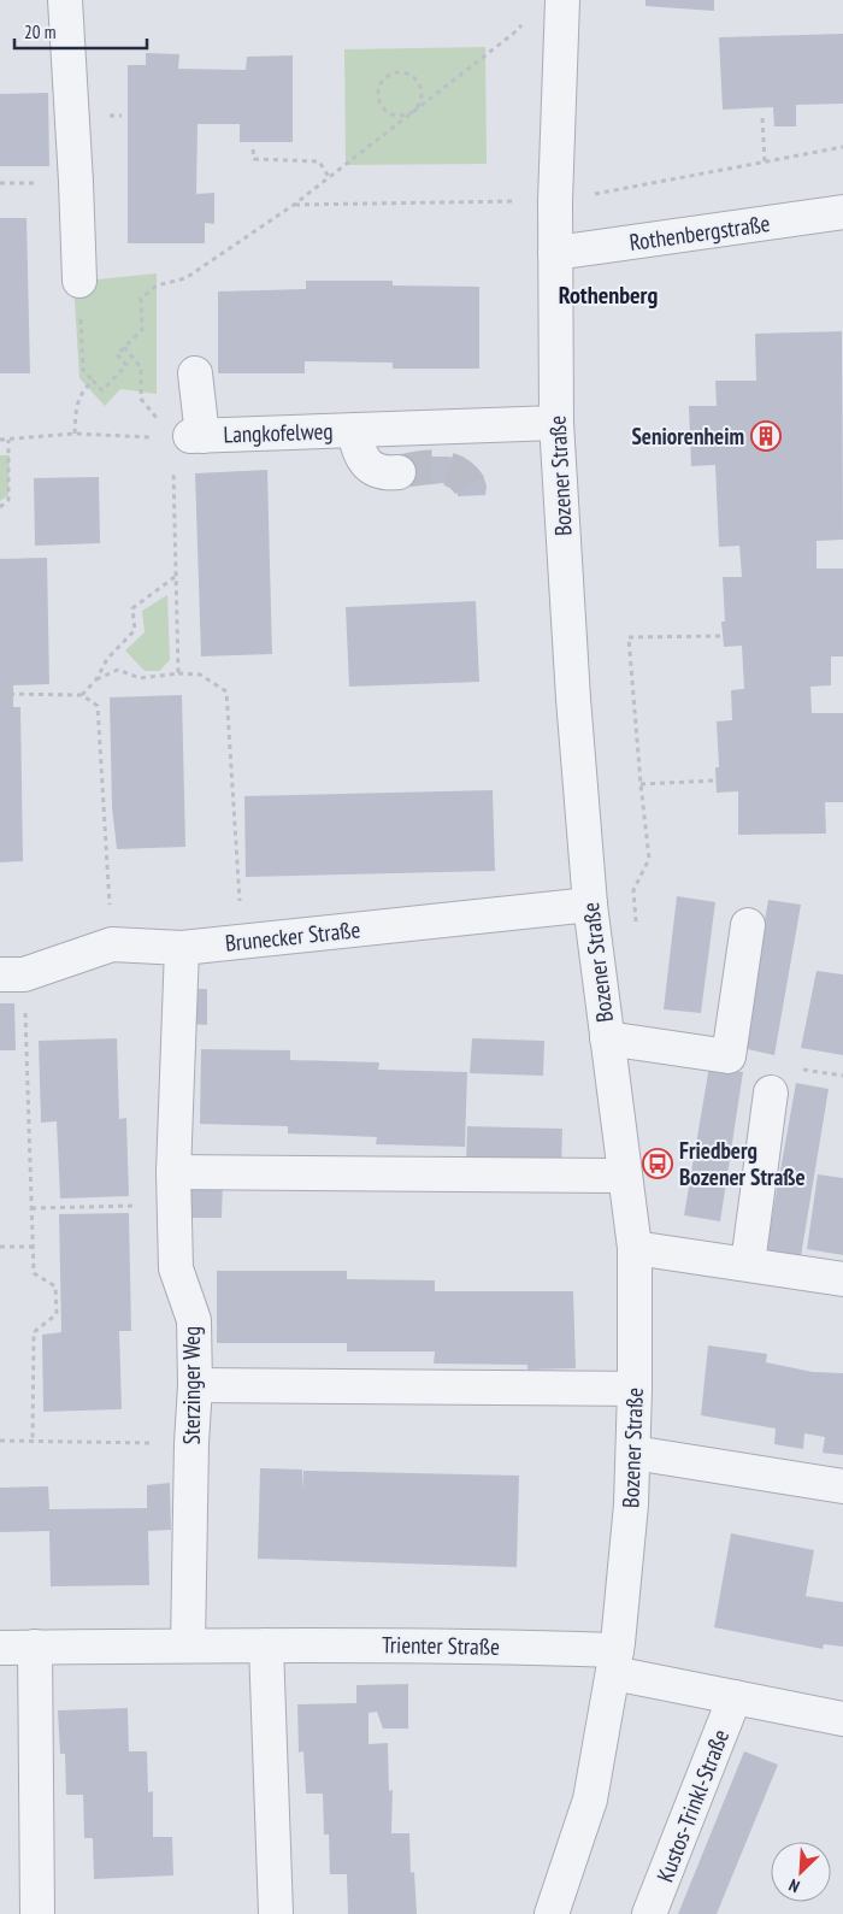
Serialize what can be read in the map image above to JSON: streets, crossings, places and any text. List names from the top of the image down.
{
  "streets": {
    "street": [
      "Rothenbergstraße",
      "Langkofelweg",
      "Bozener Straße",
      "Brunecker Straße",
      "Sterzinger Weg",
      "Trienter Straße",
      "Kustos-Trinkl-Straße"
    ]
  },
  "crossings": [
    ["Rothenbergstraße", "Bozener Straße"],
    ["Langkofelweg", "Bozener Straße"],
    ["Bozener Straße", "Brunecker Straße"],
    ["Bozener Straße", "Trienter Straße"],
    ["Bozener Straße", "Kustos-Trinkl-Straße"],
    ["Brunecker Straße", "Sterzinger Weg"],
    ["Sterzinger Weg", "Trienter Straße"],
    ["Trienter Straße", "Kustos-Trinkl-Straße"]
  ],
  "districts": ["Rothenberg"],
  "places": {
    "building": ["Seniorenheim"],
    "bus stop": ["Friedberg Bozener Straße"]
  },
  "scale_bar": "20 m",
  "north": "bottom left"
}
